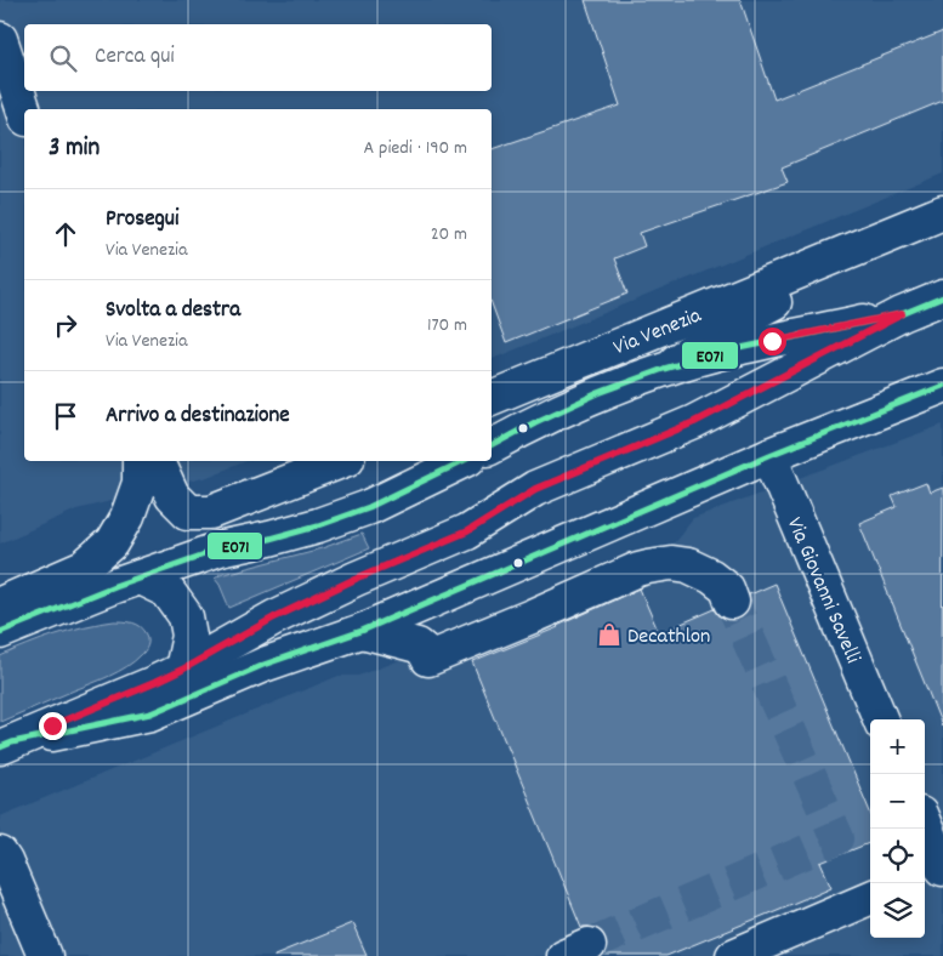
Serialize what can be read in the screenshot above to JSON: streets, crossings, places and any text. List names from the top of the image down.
{
  "streets": {
    "street": ["Via Venezia", "Via Giovanni Savelli"]
  },
  "crossings": [
    ["Via Venezia", "Via Giovanni Savelli"]
  ],
  "places": {
    "shop": ["Decathlon"]
  },
  "lines": ["transit line E071"],
  "page": {
    "search": "Cerca qui",
    "heading": ["3 min", "A piedi · 190 m"],
    "list": [
      ["Prosegui", "Via Venezia", "20 m"],
      ["Svolta a destra", "Via Venezia", "170 m"],
      "Arrivo a destinazione"
    ],
    "map_buttons": ["+", "−"]
  }
}
